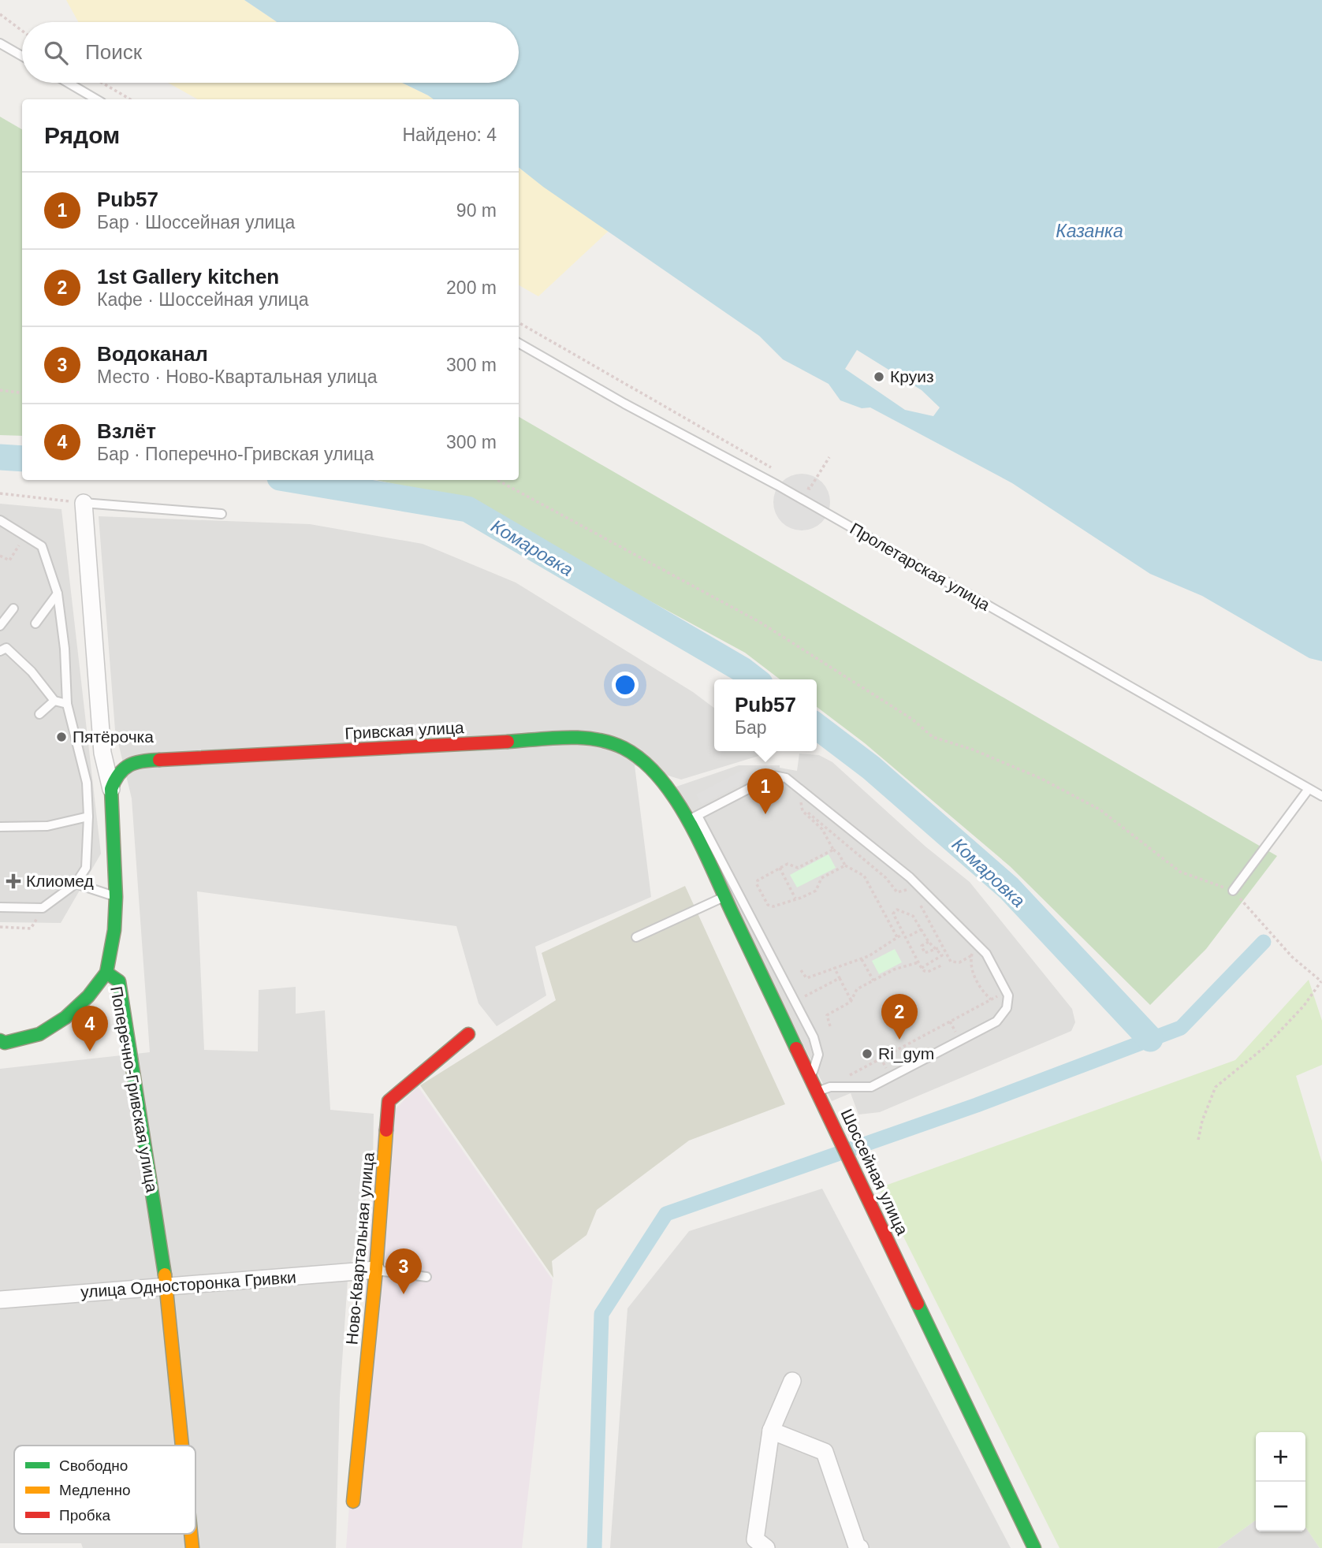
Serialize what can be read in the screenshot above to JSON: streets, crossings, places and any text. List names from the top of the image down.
{
  "streets": {
    "street": [
      "Гривская улица",
      "Поперечно-Гривская улица",
      "Шоссейная улица",
      "Ново-Квартальная улица",
      "улица Односторонка Гривки"
    ],
    "lane": ["Пролетарская улица"]
  },
  "crossings": [
    ["Гривская улица", "Поперечно-Гривская улица"],
    ["Гривская улица", "Шоссейная улица"],
    ["Поперечно-Гривская улица", "улица Односторонка Гривки"],
    ["Ново-Квартальная улица", "улица Односторонка Гривки"]
  ],
  "water": ["Казанка", "Комаровка"],
  "places": {
    "other": ["Круиз", "Пятёрочка", "Ri_gym"],
    "health": ["Клиомед"]
  },
  "legend": ["Свободно", "Медленно", "Пробка"],
  "page": {
    "search": "Поиск",
    "heading": ["Рядом", "Найдено: 4"],
    "list": [
      {
        "mark": "1",
        "name": "Pub57",
        "note": "Бар · Шоссейная улица",
        "value": "90 m"
      },
      {
        "mark": "2",
        "name": "1st Gallery kitchen",
        "note": "Кафе · Шоссейная улица",
        "value": "200 m"
      },
      {
        "mark": "3",
        "name": "Водоканал",
        "note": "Место · Ново-Квартальная улица",
        "value": "300 m"
      },
      {
        "mark": "4",
        "name": "Взлёт",
        "note": "Бар · Поперечно-Гривская улица",
        "value": "300 m"
      }
    ],
    "popup": ["Pub57", "Бар"],
    "pins": [
      "1",
      "2",
      "4",
      "3"
    ],
    "map_buttons": ["+", "−"]
  }
}
